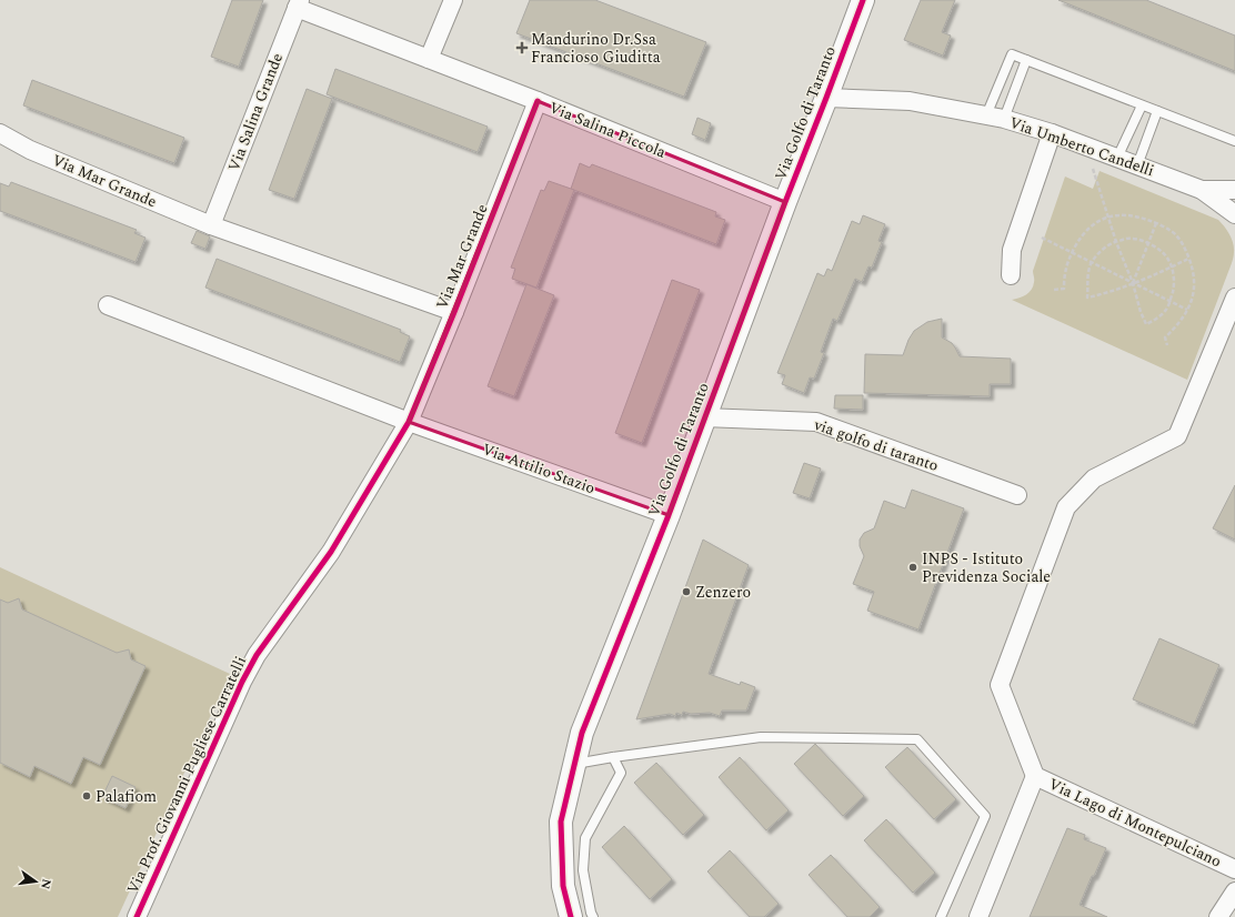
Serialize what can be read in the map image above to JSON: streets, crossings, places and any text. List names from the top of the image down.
{
  "streets": {
    "street": [
      "Via Salina Grande",
      "Via Golfo di Taranto",
      "Via Salina Piccola",
      "Via Umberto Candelli",
      "Via Mar Grande",
      "via golfo di taranto",
      "Via Attilio Stazio",
      "Via Prof. Giovanni Pugliese Carratelli",
      "Via Lago di Montepulciano"
    ]
  },
  "crossings": [
    ["Via Salina Grande", "Via Salina Piccola"],
    ["Via Salina Grande", "Via Mar Grande"],
    ["Via Golfo di Taranto", "Via Salina Piccola"],
    ["Via Golfo di Taranto", "Via Umberto Candelli"],
    ["Via Golfo di Taranto", "via golfo di taranto"],
    ["Via Golfo di Taranto", "Via Attilio Stazio"],
    ["Via Salina Piccola", "Via Mar Grande"],
    ["Via Mar Grande", "Via Attilio Stazio"],
    ["Via Mar Grande", "Via Prof. Giovanni Pugliese Carratelli"],
    ["Via Attilio Stazio", "Via Prof. Giovanni Pugliese Carratelli"]
  ],
  "places": {
    "health": ["Mandurino Dr.Ssa Francioso Giuditta"],
    "other": ["INPS - Istituto Previdenza Sociale", "Zenzero", "Palafiom"]
  },
  "north": "right"
}
